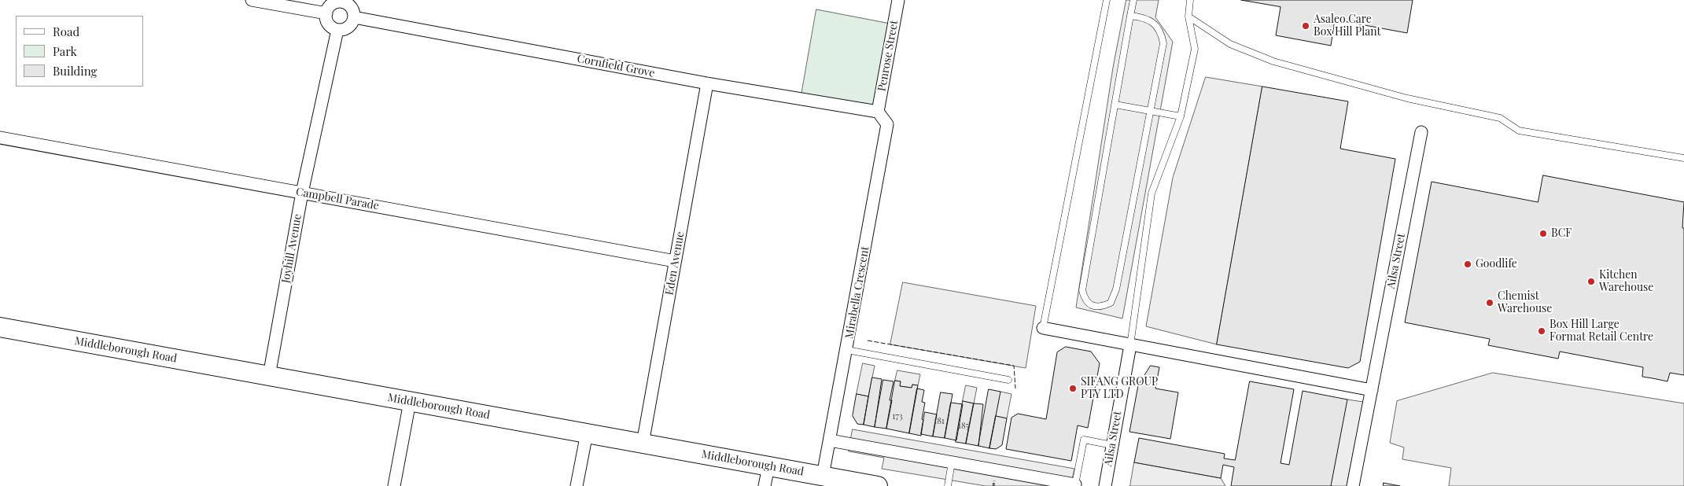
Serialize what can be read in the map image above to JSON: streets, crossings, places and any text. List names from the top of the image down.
{
  "streets": {
    "main road": ["Middleborough Road"],
    "street": [
      "Penrose Street",
      "Cornfield Grove",
      "Campbell Parade",
      "Joyhill Avenue",
      "Ailsa Street",
      "Eden Avenue",
      "Mirabella Crescent"
    ]
  },
  "crossings": [
    ["Penrose Street", "Cornfield Grove"],
    ["Penrose Street", "Mirabella Crescent"],
    ["Cornfield Grove", "Joyhill Avenue"],
    ["Cornfield Grove", "Eden Avenue"],
    ["Cornfield Grove", "Mirabella Crescent"],
    ["Campbell Parade", "Joyhill Avenue"],
    ["Campbell Parade", "Eden Avenue"],
    ["Joyhill Avenue", "Middleborough Road"],
    ["Eden Avenue", "Middleborough Road"],
    ["Mirabella Crescent", "Middleborough Road"]
  ],
  "places": [
    "Asaleo Care Box Hill Plant",
    "BCF",
    "Goodlife",
    "Kitchen Warehouse",
    "Chemist Warehouse",
    "Box Hill Large Format Retail Centre",
    "SIFANG GROUP PTY LTD"
  ],
  "house_numbers": ["173", "181", "185"],
  "legend": ["Road", "Park", "Building"]
}
